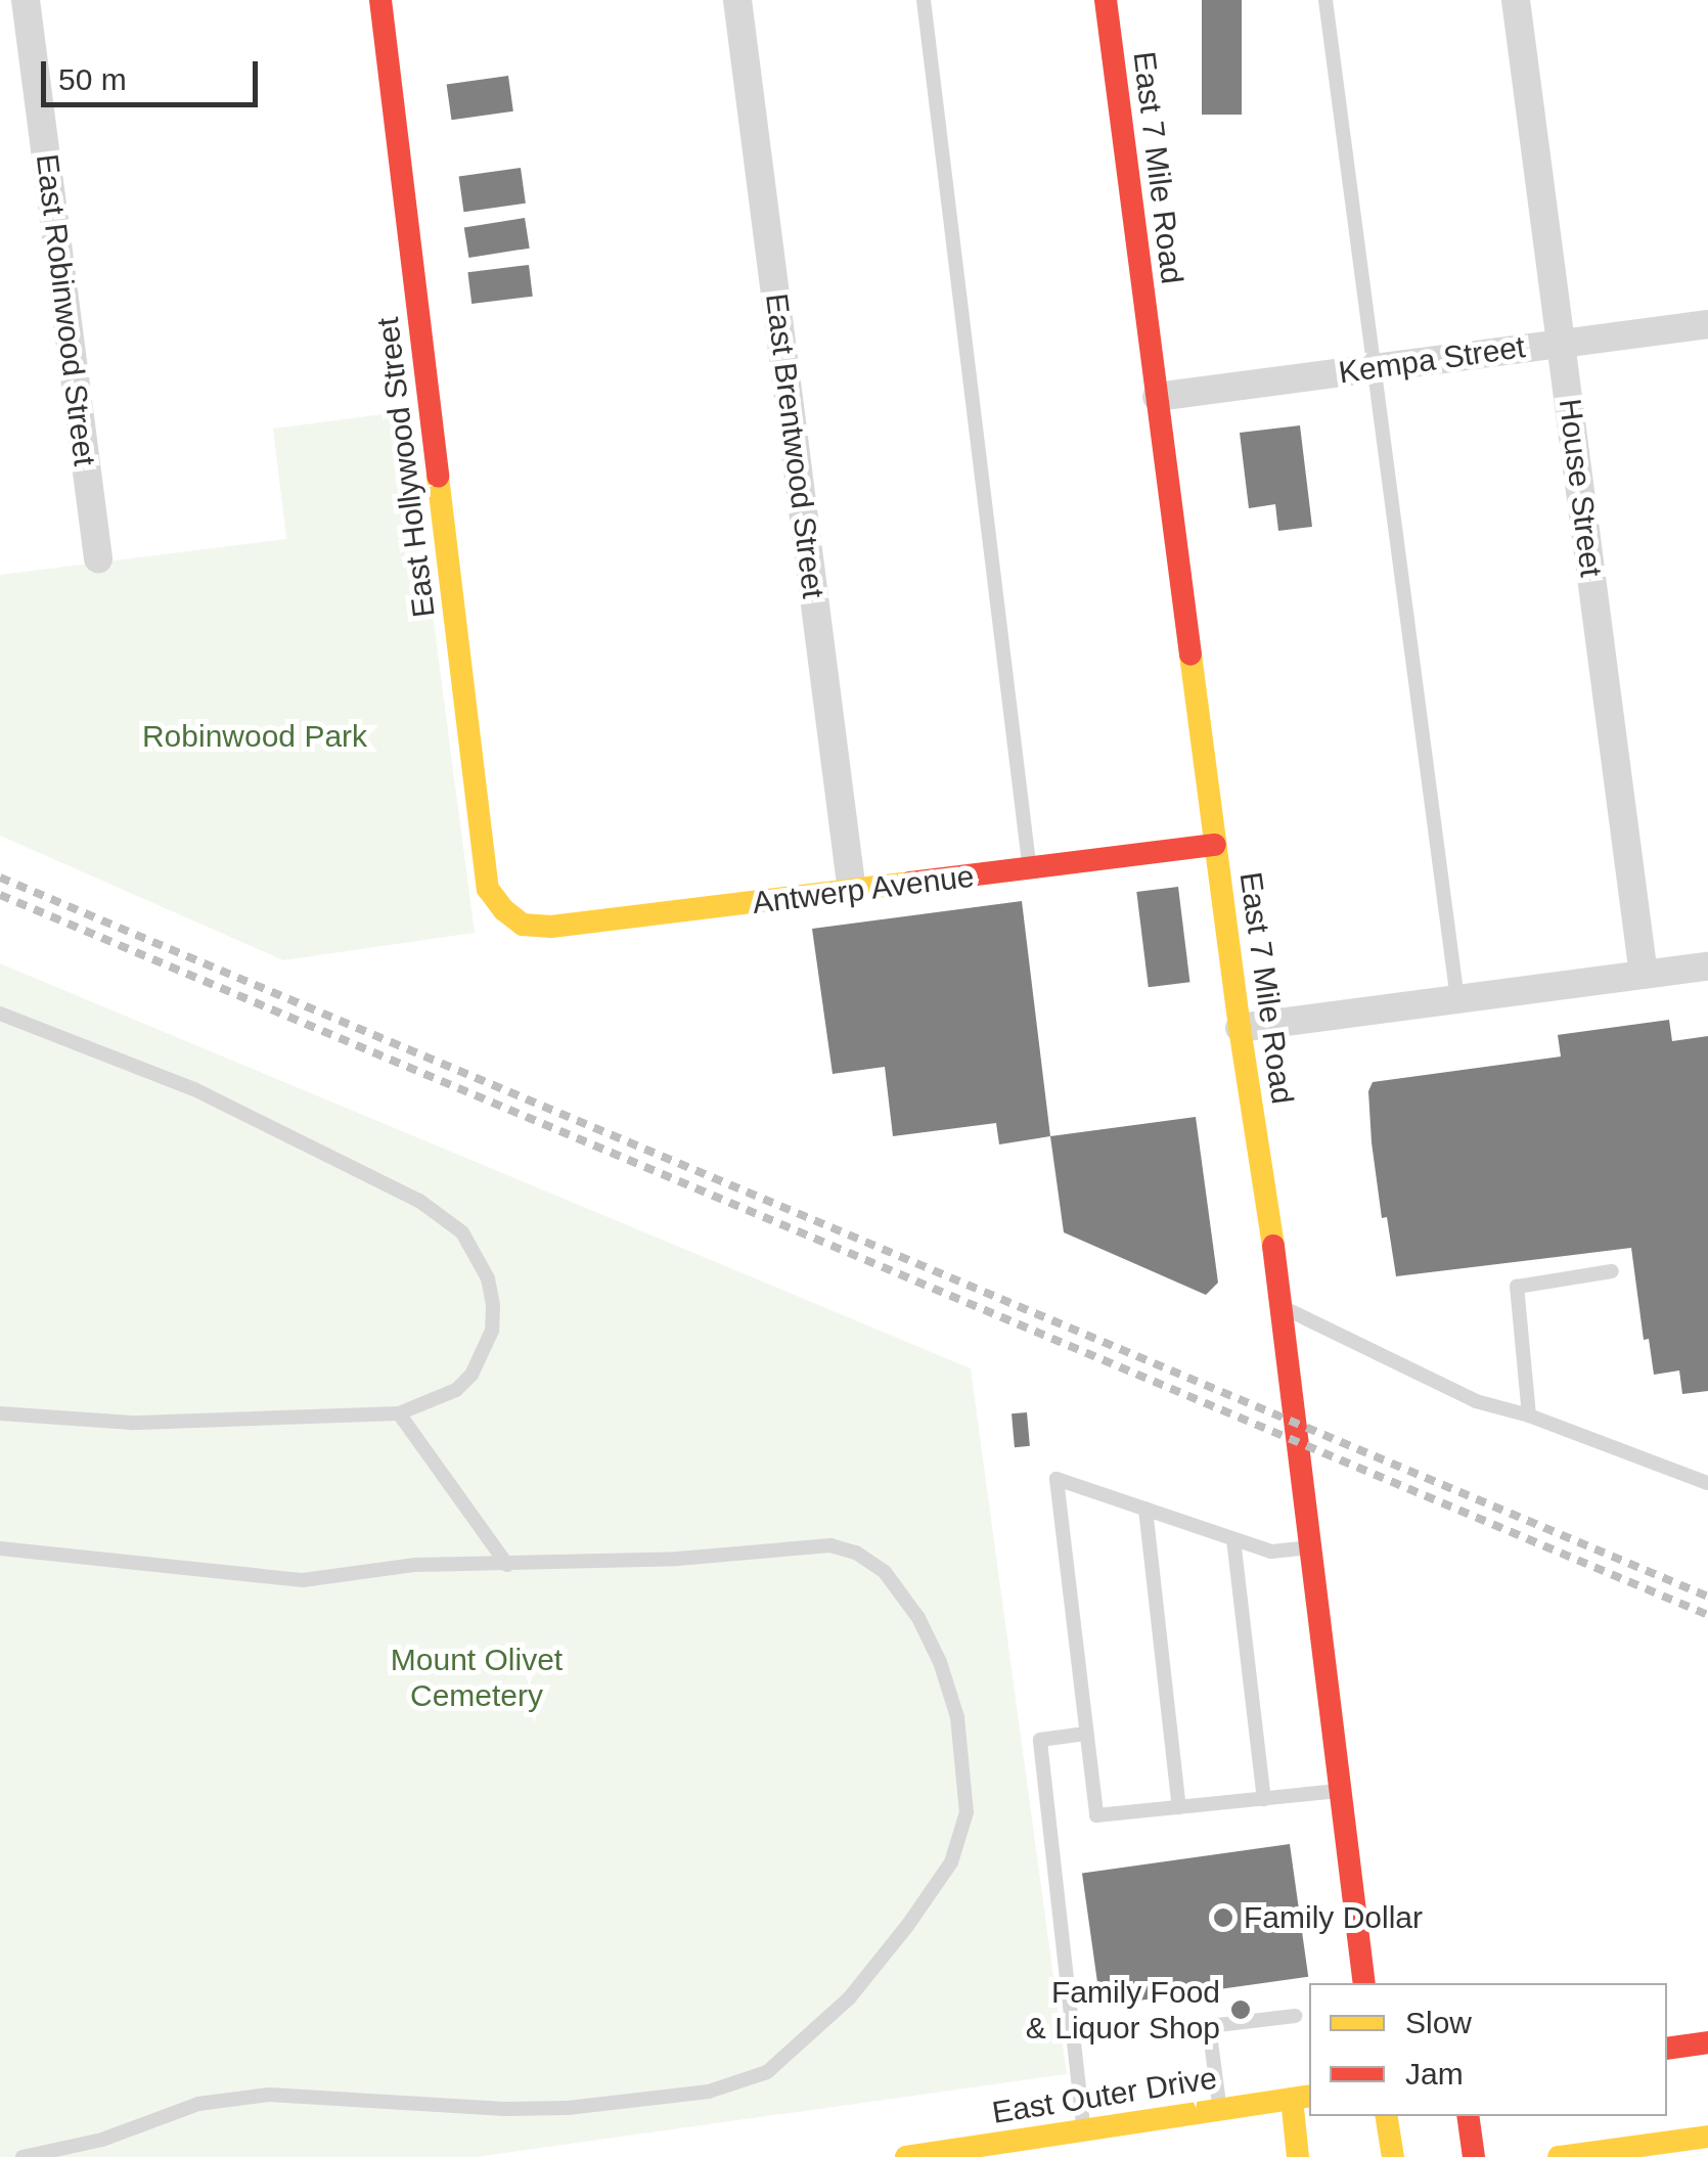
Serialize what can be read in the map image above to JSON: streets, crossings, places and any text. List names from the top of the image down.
{
  "streets": {
    "street": [
      "East 7 Mile Road",
      "East Robinwood Street",
      "Kempa Street",
      "East Brentwood Street",
      "East Hollywood Street",
      "House Street",
      "Antwerp Avenue",
      "East Outer Drive"
    ]
  },
  "crossings": [
    ["East 7 Mile Road", "Kempa Street"],
    ["East 7 Mile Road", "Antwerp Avenue"],
    ["Kempa Street", "House Street"],
    ["East Brentwood Street", "Antwerp Avenue"],
    ["East Hollywood Street", "Antwerp Avenue"]
  ],
  "parks": ["Robinwood Park", "Mount Olivet Cemetery"],
  "places": ["Family Dollar", "Family Food & Liquor Shop"],
  "legend": ["Slow", "Jam"],
  "scale_bar": "50 m"
}
